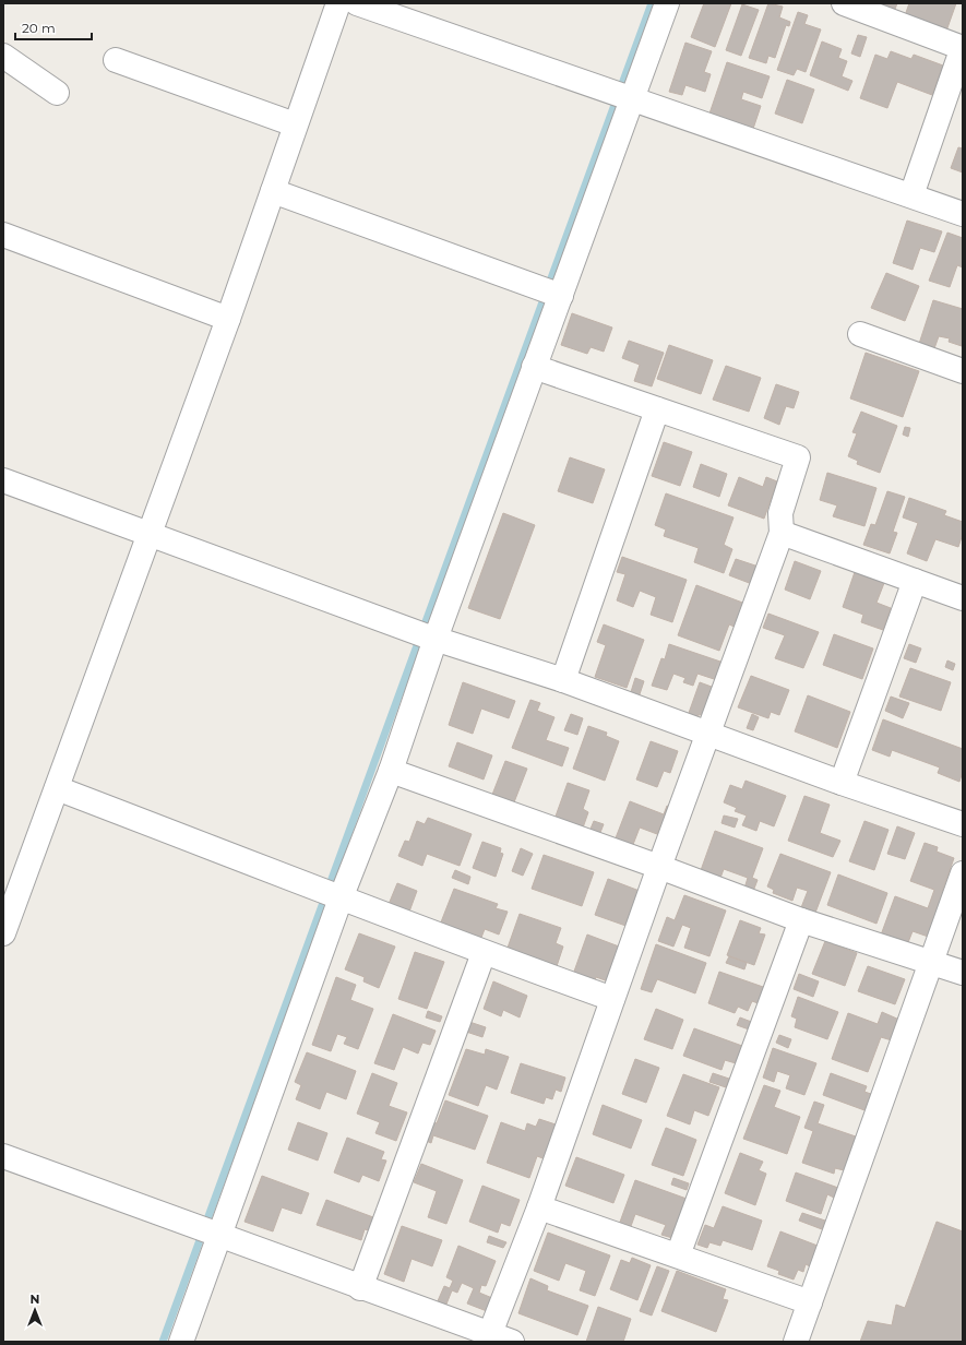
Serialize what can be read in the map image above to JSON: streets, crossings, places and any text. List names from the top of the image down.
{
  "scale_bar": "20 m",
  "north": "top"
}
